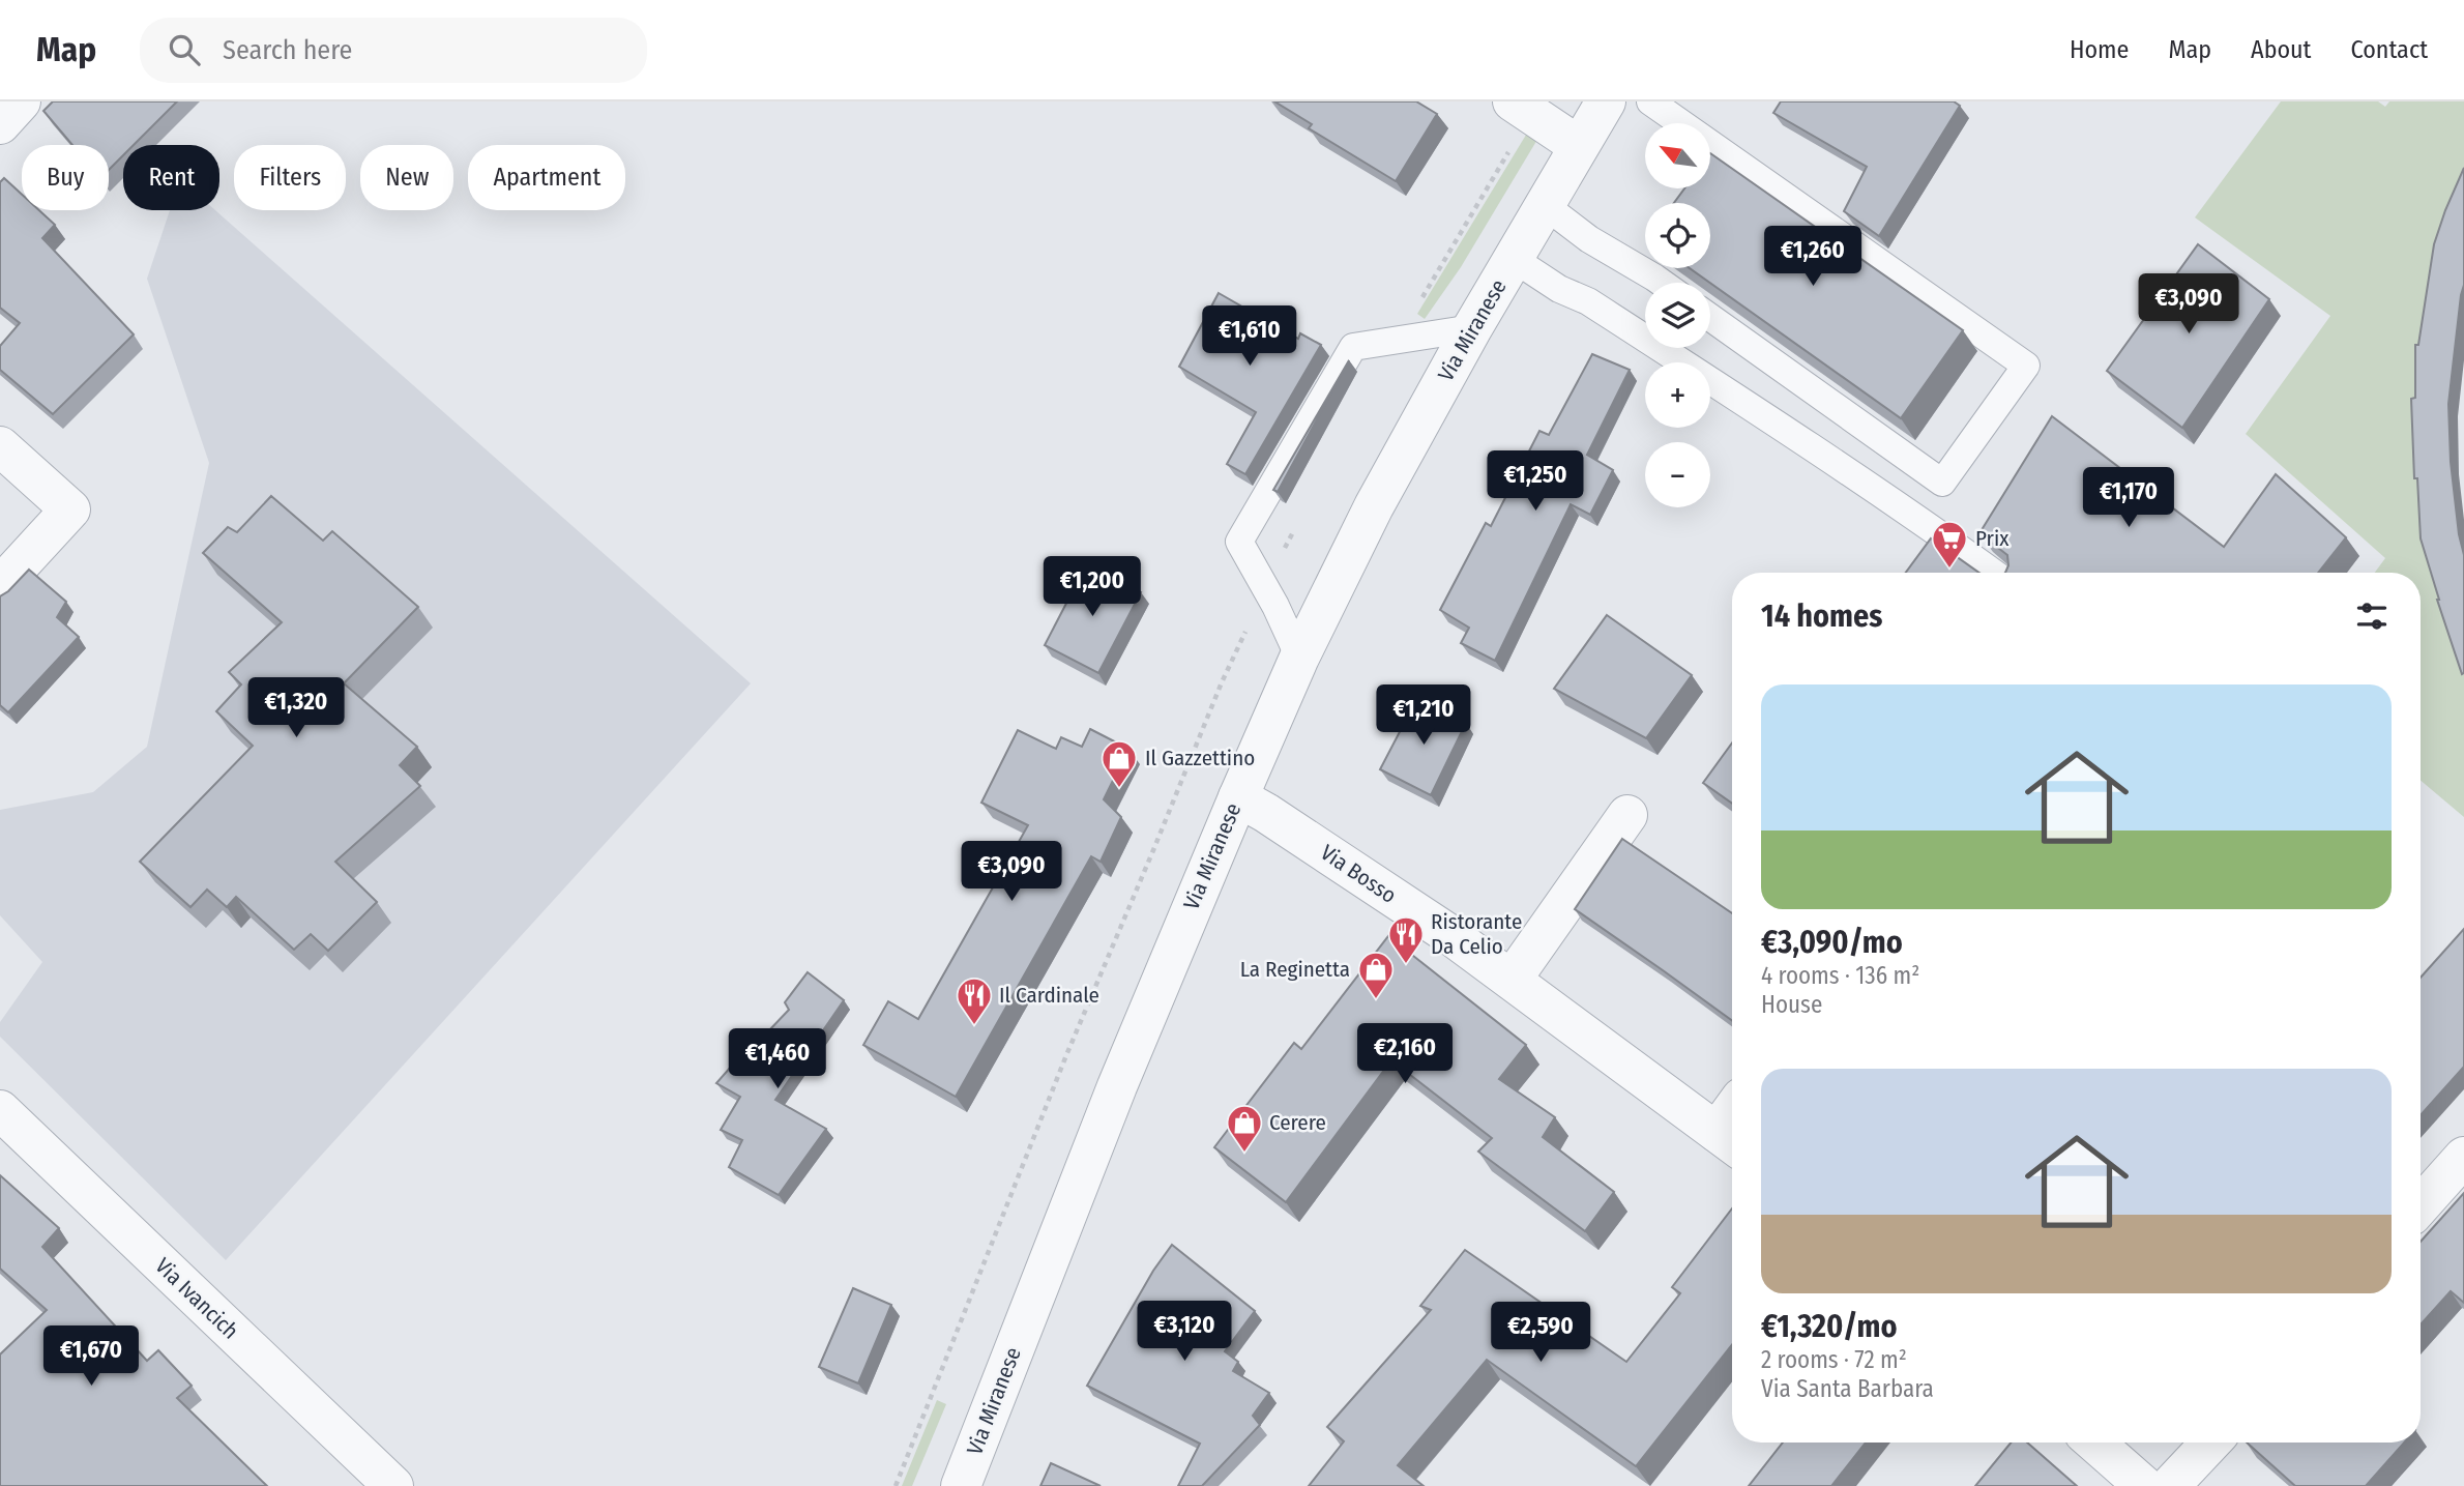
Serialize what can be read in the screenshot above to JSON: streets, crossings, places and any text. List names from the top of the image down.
{
  "streets": {
    "street": ["Via Miranese", "Via Bosso", "Via Ivancich"]
  },
  "crossings": [
    ["Via Miranese", "Via Bosso"]
  ],
  "places": {
    "supermarket": ["Prix"],
    "shop": ["Il Gazzettino", "La Reginetta", "Cerere"],
    "restaurant": ["Ristorante Da Celio", "Il Cardinale"]
  },
  "north": "top left",
  "page": {
    "header": "Map",
    "search": "Search here",
    "nav": [
      "Home",
      "Map",
      "About",
      "Contact"
    ],
    "map_buttons": ["+", "−"],
    "chip": [
      "Buy",
      "Rent",
      "Filters",
      "New",
      "Apartment"
    ],
    "price": [
      "€1,260",
      "€3,090",
      "€1,610",
      "€1,250",
      "€1,170",
      "€1,200",
      "€1,320",
      "€1,210",
      "€3,090",
      "€2,160",
      "€1,460",
      "€3,120",
      "€2,590",
      "€1,670"
    ],
    "heading": "14 homes",
    "list": [
      {
        "name": "€3,090/mo",
        "note": "4 rooms · 136 m² · House"
      },
      {
        "name": "€1,320/mo",
        "note": "2 rooms · 72 m² · Via Santa Barbara"
      }
    ]
  }
}
